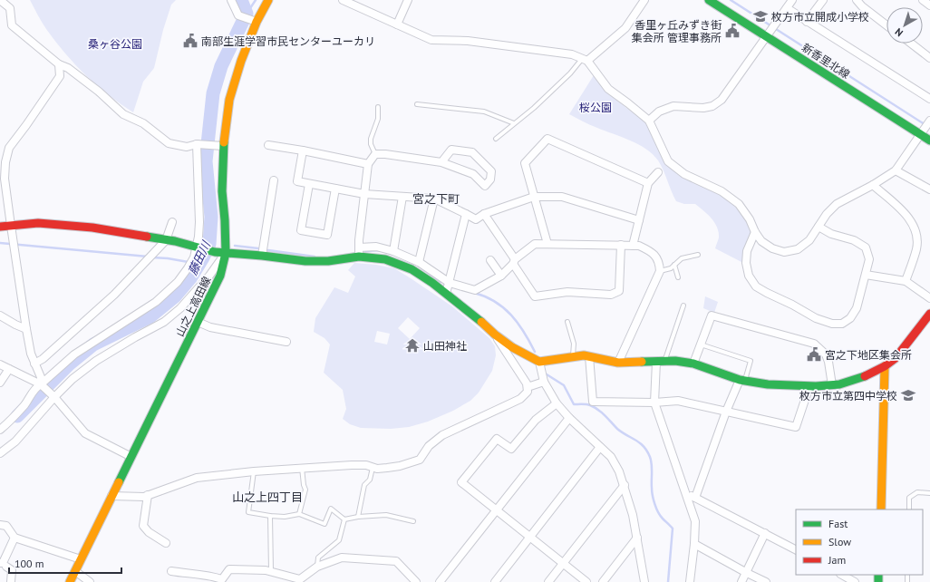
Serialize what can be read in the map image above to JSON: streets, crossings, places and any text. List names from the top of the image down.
{
  "streets": {
    "street": ["新香里北線", "山之上高田線"]
  },
  "districts": ["宮之下町", "山之上四丁目"],
  "water": ["藤田川"],
  "parks": ["桑ヶ谷公園", "桜公園"],
  "places": {
    "school or university": ["枚方市立開成小学校", "枚方市立第四中学校"],
    "public building": ["香里ヶ丘みずき街 集会所 管理事務所", "南部生涯学習市民センターユーカリ", "宮之下地区集会所"],
    "temple": ["山田神社"]
  },
  "legend": ["Fast", "Slow", "Jam"],
  "scale_bar": "100 m",
  "north": "bottom left"
}
